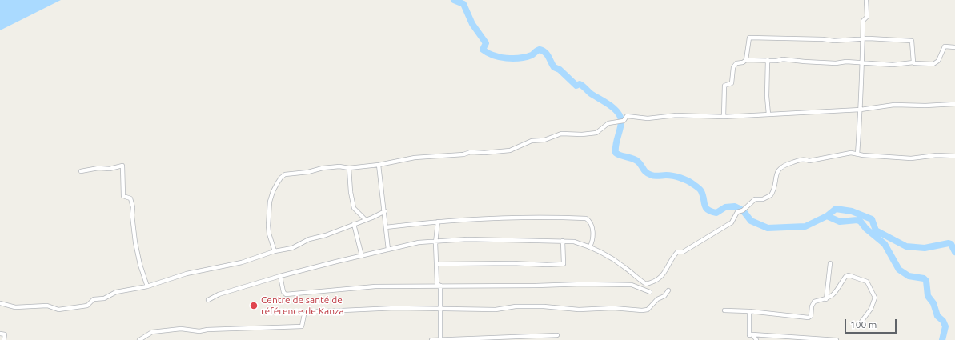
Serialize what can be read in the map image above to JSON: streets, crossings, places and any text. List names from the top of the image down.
{
  "places": ["Centre de santé de référence de Kanza"],
  "scale_bar": "100 m"
}
